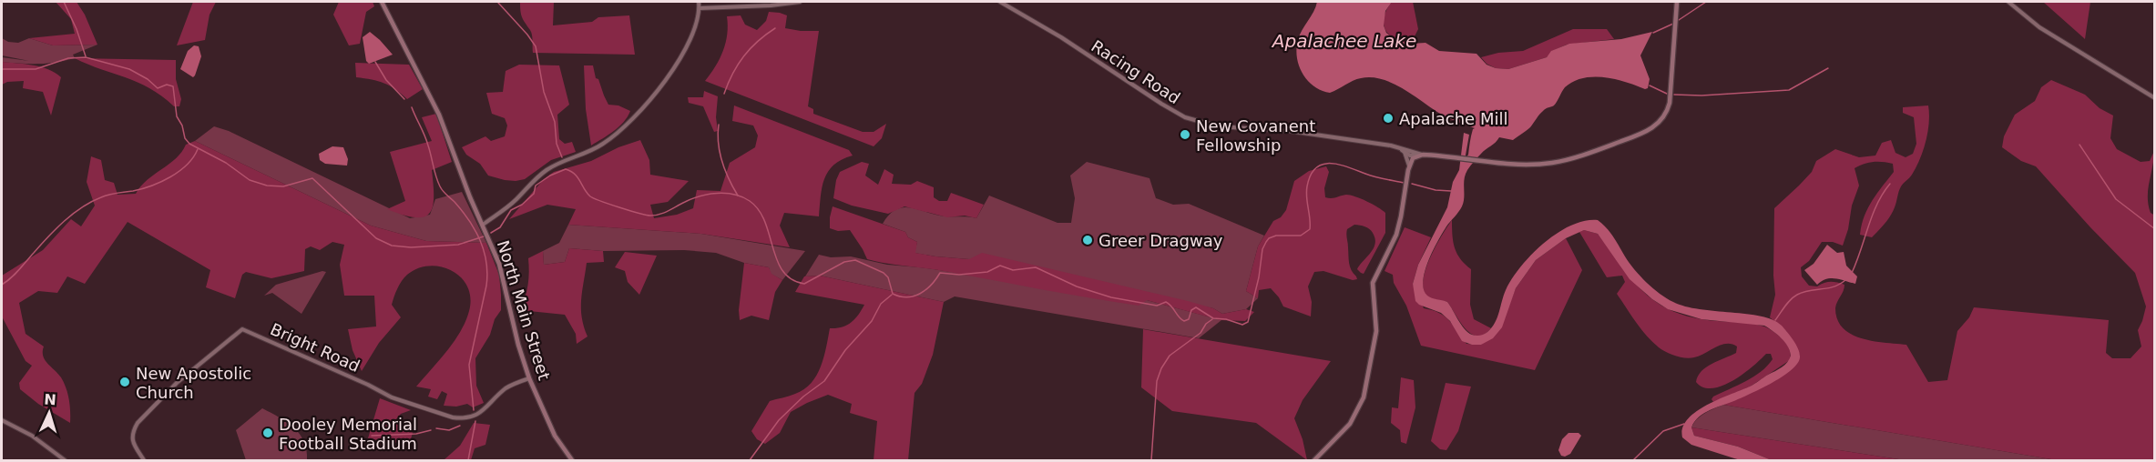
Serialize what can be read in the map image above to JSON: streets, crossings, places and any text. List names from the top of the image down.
{
  "streets": {
    "main road": ["North Main Street"],
    "street": ["Racing Road", "Bright Road"]
  },
  "crossings": [
    ["North Main Street", "Bright Road"]
  ],
  "water": ["Apalachee Lake"],
  "places": [
    "Apalache Mill",
    "New Covanent Fellowship",
    "Greer Dragway",
    "New Apostolic Church",
    "Dooley Memorial Football Stadium"
  ],
  "north": "top"
}
